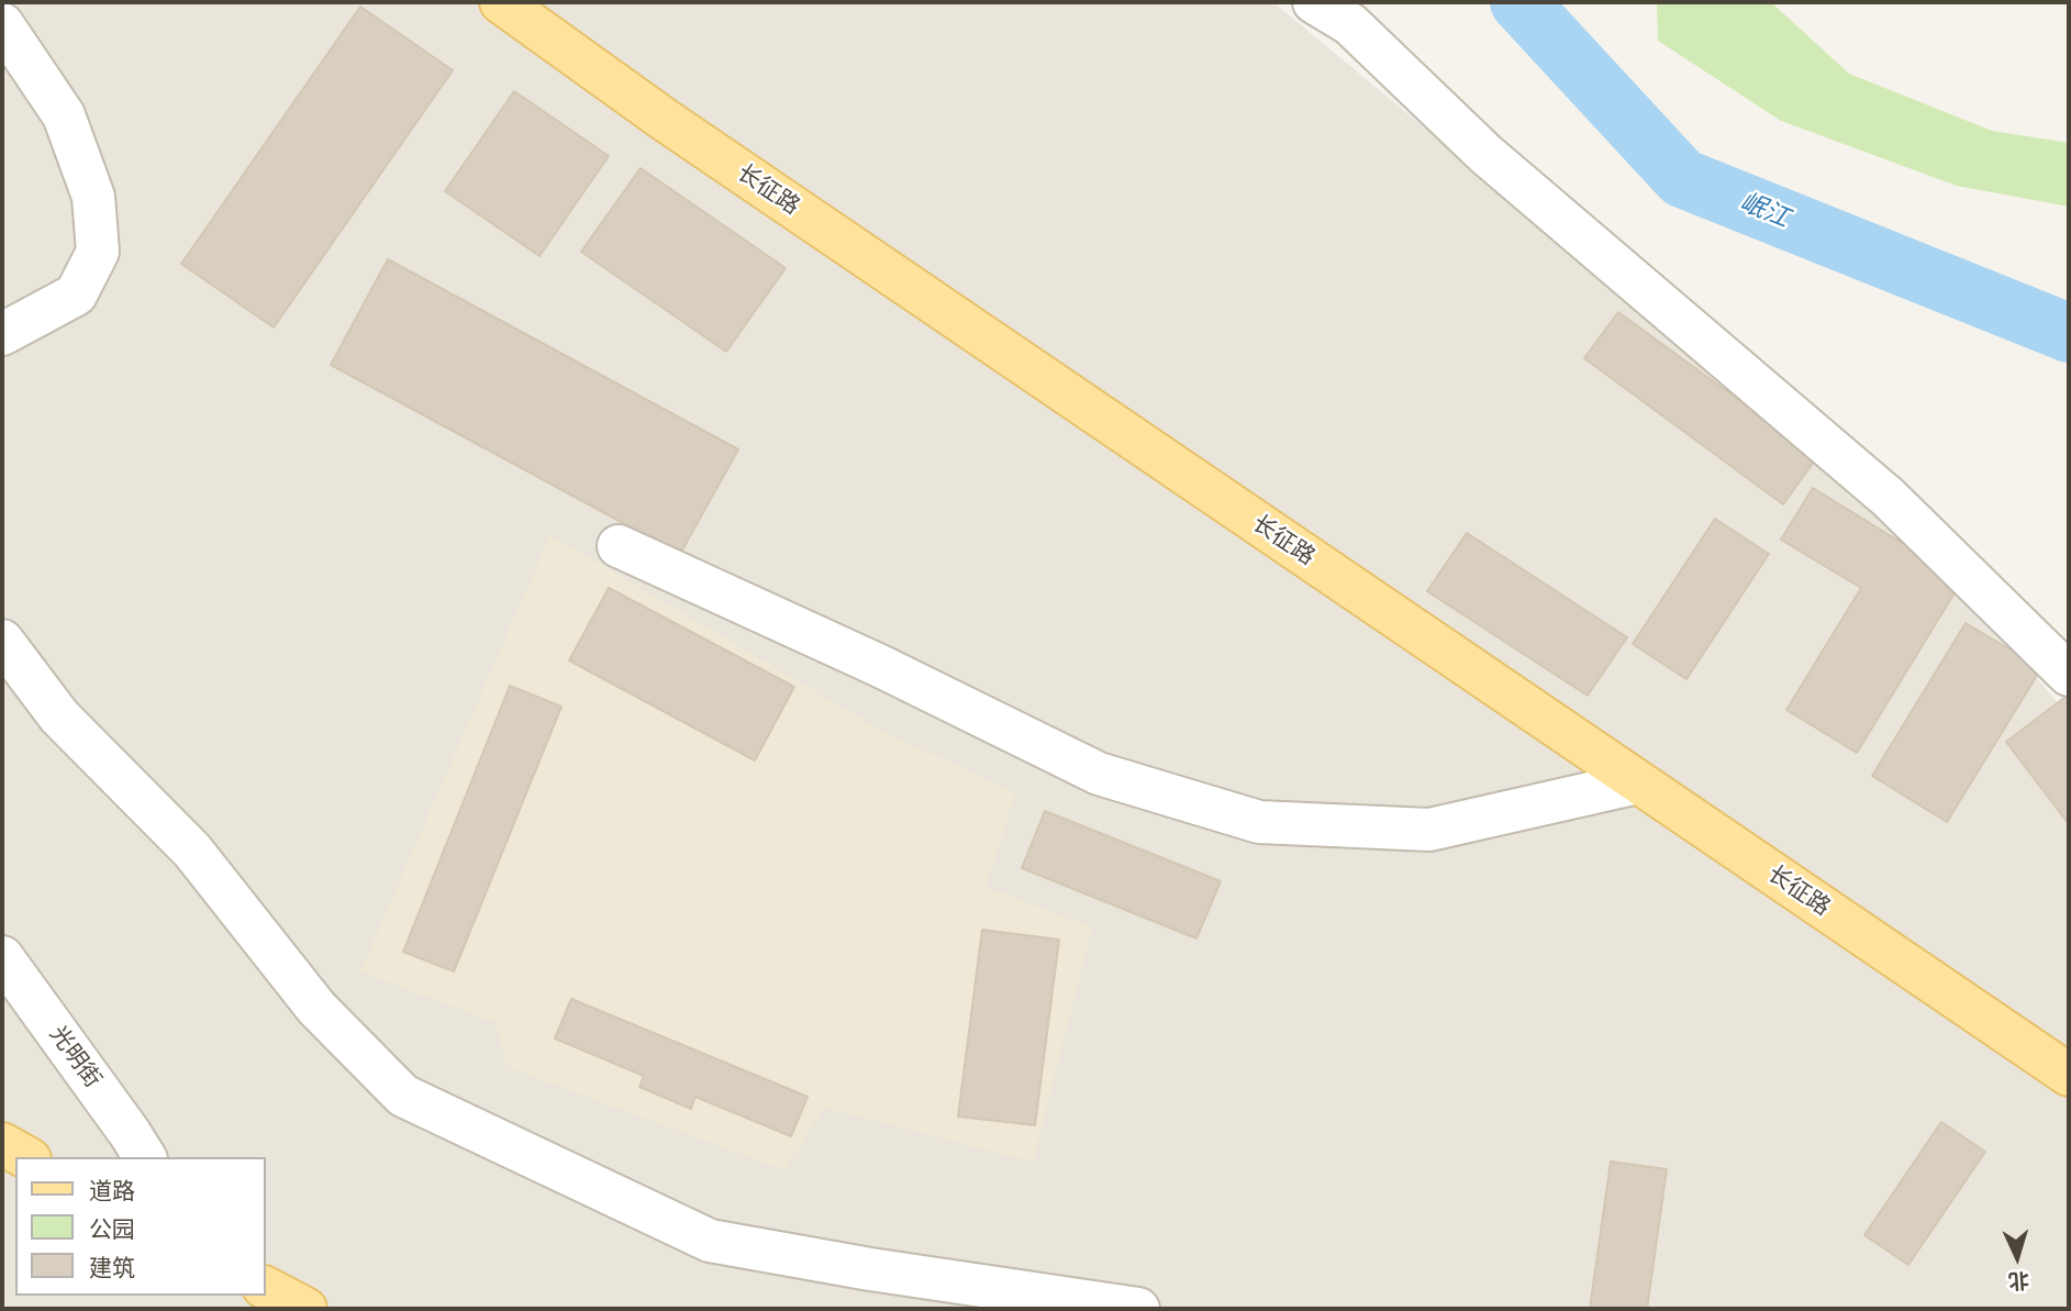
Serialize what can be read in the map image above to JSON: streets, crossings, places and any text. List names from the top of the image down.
{
  "streets": {
    "main road": ["长征路"],
    "street": ["光明街"]
  },
  "water": ["岷江"],
  "legend": ["道路", "公园", "建筑"],
  "north": "bottom"
}
